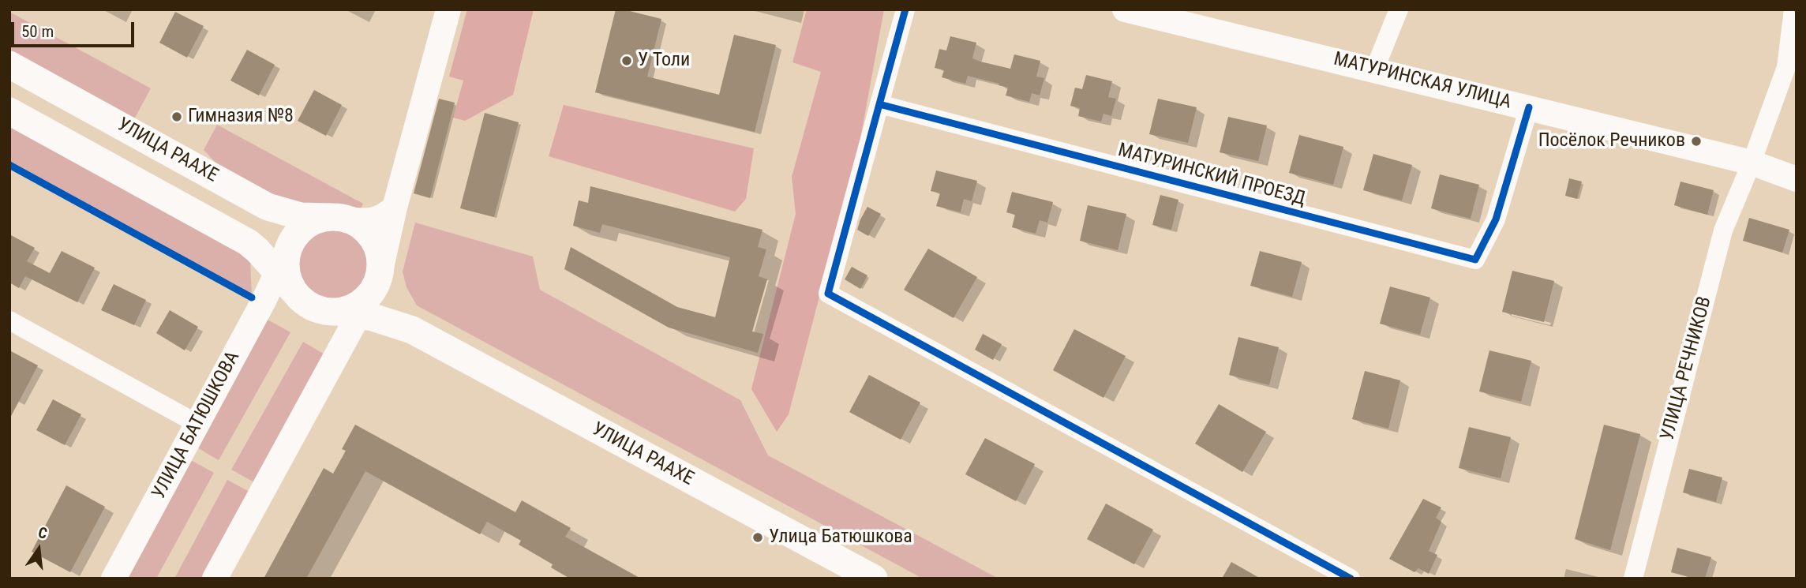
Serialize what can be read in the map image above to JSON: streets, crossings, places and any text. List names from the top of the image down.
{
  "streets": {
    "main road": ["УЛИЦА РААХЕ"],
    "street": [
      "МАТУРИНСКАЯ УЛИЦА",
      "МАТУРИНСКИЙ ПРОЕЗД",
      "УЛИЦА РЕЧНИКОВ",
      "УЛИЦА БАТЮШКОВА"
    ]
  },
  "crossings": [
    ["МАТУРИНСКАЯ УЛИЦА", "МАТУРИНСКИЙ ПРОЕЗД"],
    ["МАТУРИНСКАЯ УЛИЦА", "УЛИЦА РЕЧНИКОВ"]
  ],
  "places": [
    "У Толи",
    "Гимназия №8",
    "Посёлок Речников",
    "Улица Батюшкова"
  ],
  "scale_bar": "50 m",
  "north": "top"
}
